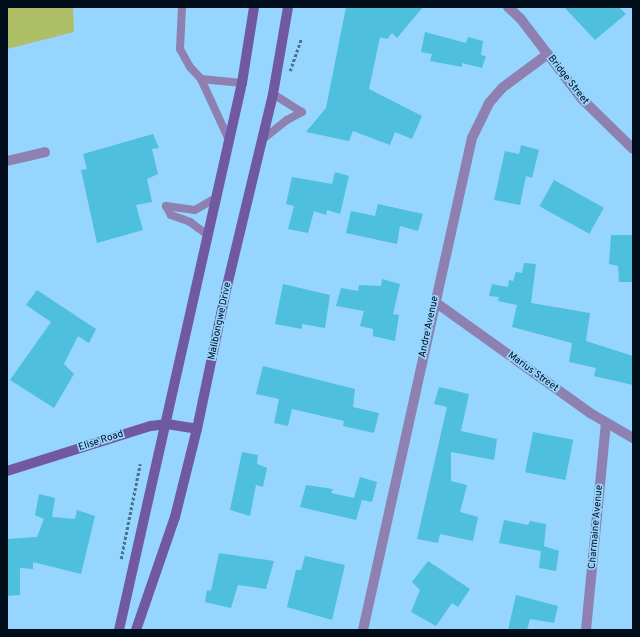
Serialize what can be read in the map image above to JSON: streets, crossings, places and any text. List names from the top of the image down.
{
  "streets": {
    "main road": ["Malibongwe Drive", "Elise Road"],
    "street": [
      "Bridge Street",
      "Andre Avenue",
      "Marius Street",
      "Charmaine Avenue"
    ]
  },
  "crossings": [
    ["Bridge Street", "Andre Avenue"],
    ["Malibongwe Drive", "Elise Road"],
    ["Andre Avenue", "Marius Street"],
    ["Marius Street", "Charmaine Avenue"]
  ]
}
